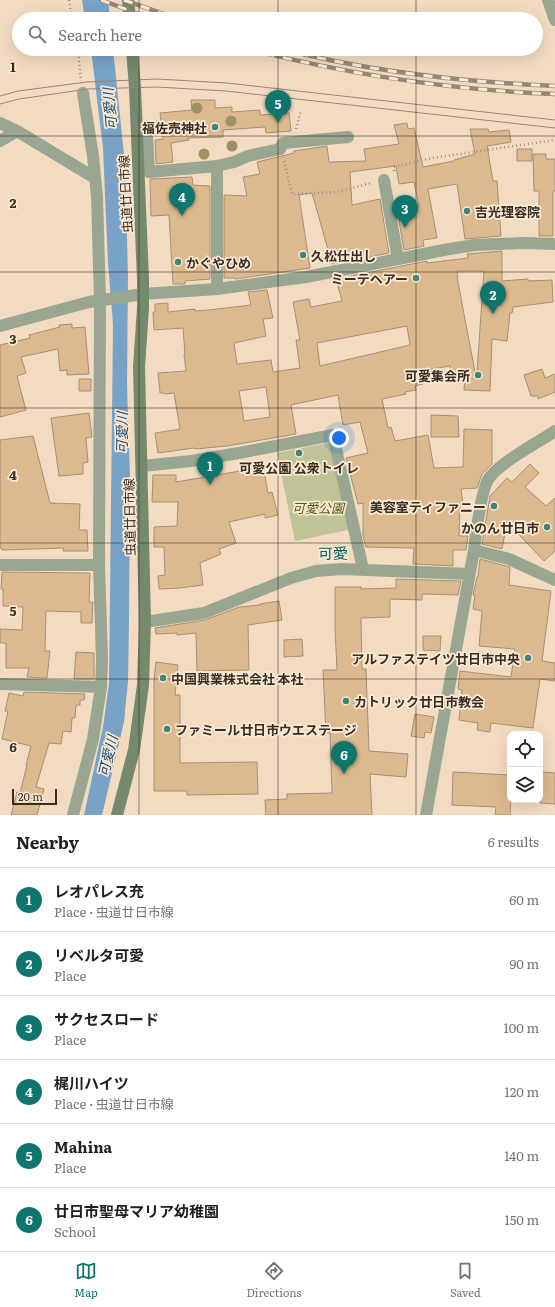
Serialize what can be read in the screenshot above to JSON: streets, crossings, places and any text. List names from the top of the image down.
{
  "streets": {
    "main road": ["虫道廿日市線"]
  },
  "districts": ["可愛"],
  "water": ["可愛川"],
  "parks": ["可愛公園"],
  "places": [
    "福佐売神社",
    "吉光理容院",
    "久松仕出し",
    "かぐやひめ",
    "ミーテヘアー",
    "可愛集会所",
    "可愛公園 公衆トイレ",
    "美容室ティファニー",
    "かのん廿日市",
    "アルファステイツ廿日市中央",
    "中国興業株式会社 本社",
    "カトリック廿日市教会",
    "ファミール廿日市ウエステージ"
  ],
  "scale_bar": "20 m",
  "page": {
    "search": "Search here",
    "pins": [
      "5",
      "4",
      "3",
      "2",
      "1",
      "6"
    ],
    "scale": "20 m",
    "heading": ["Nearby", "6 results"],
    "list": [
      {
        "mark": "1",
        "name": "レオパレス充",
        "note": "Place · 虫道廿日市線",
        "value": "60 m"
      },
      {
        "mark": "2",
        "name": "リベルタ可愛",
        "note": "Place",
        "value": "90 m"
      },
      {
        "mark": "3",
        "name": "サクセスロード",
        "note": "Place",
        "value": "100 m"
      },
      {
        "mark": "4",
        "name": "梶川ハイツ",
        "note": "Place · 虫道廿日市線",
        "value": "120 m"
      },
      {
        "mark": "5",
        "name": "Mahina",
        "note": "Place",
        "value": "140 m"
      },
      {
        "mark": "6",
        "name": "廿日市聖母マリア幼稚園",
        "note": "School",
        "value": "150 m"
      }
    ],
    "nav": ["Map", "Directions", "Saved"]
  },
  "grid": {
    "rows": [
      "1",
      "2",
      "3",
      "4",
      "5",
      "6"
    ]
  }
}
